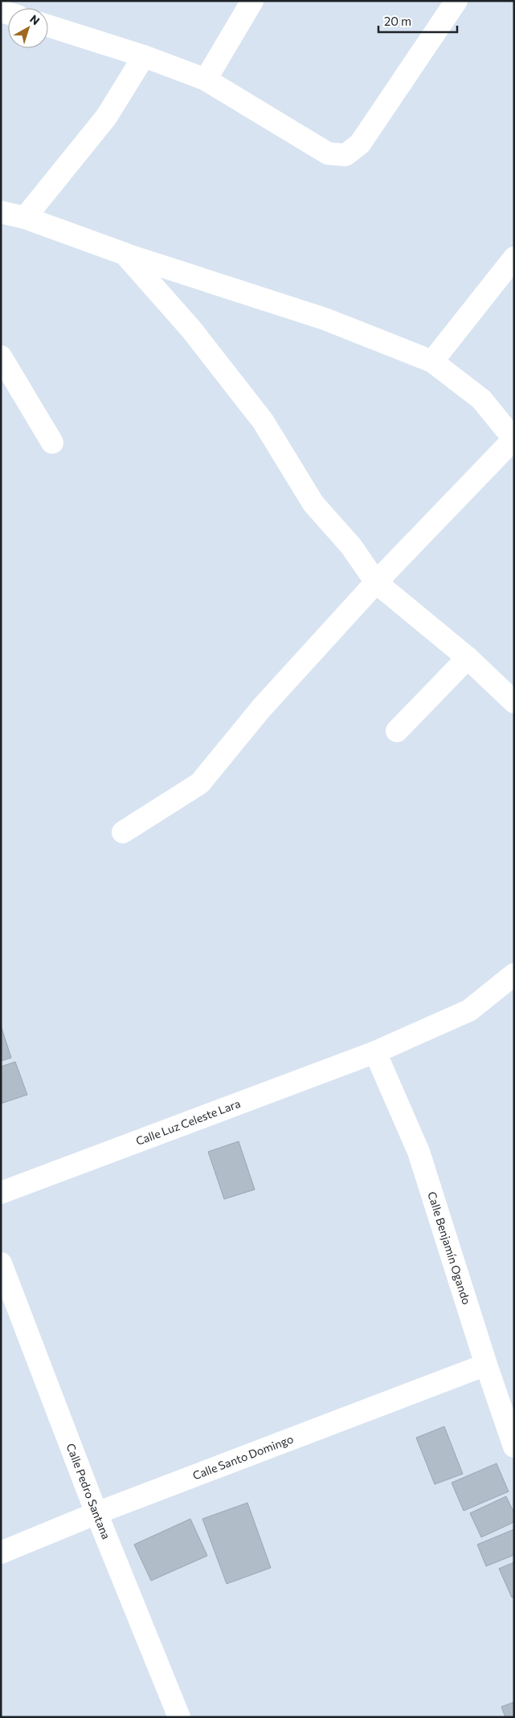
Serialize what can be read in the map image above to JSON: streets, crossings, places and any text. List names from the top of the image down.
{
  "streets": {
    "street": [
      "Calle Luz Celeste Lara",
      "Calle Benjamín Ogando",
      "Calle Santo Domingo",
      "Calle Pedro Santana"
    ]
  },
  "crossings": [
    ["Calle Luz Celeste Lara", "Calle Benjamín Ogando"],
    ["Calle Benjamín Ogando", "Calle Santo Domingo"],
    ["Calle Santo Domingo", "Calle Pedro Santana"]
  ],
  "scale_bar": "20 m",
  "north": "top right"
}
